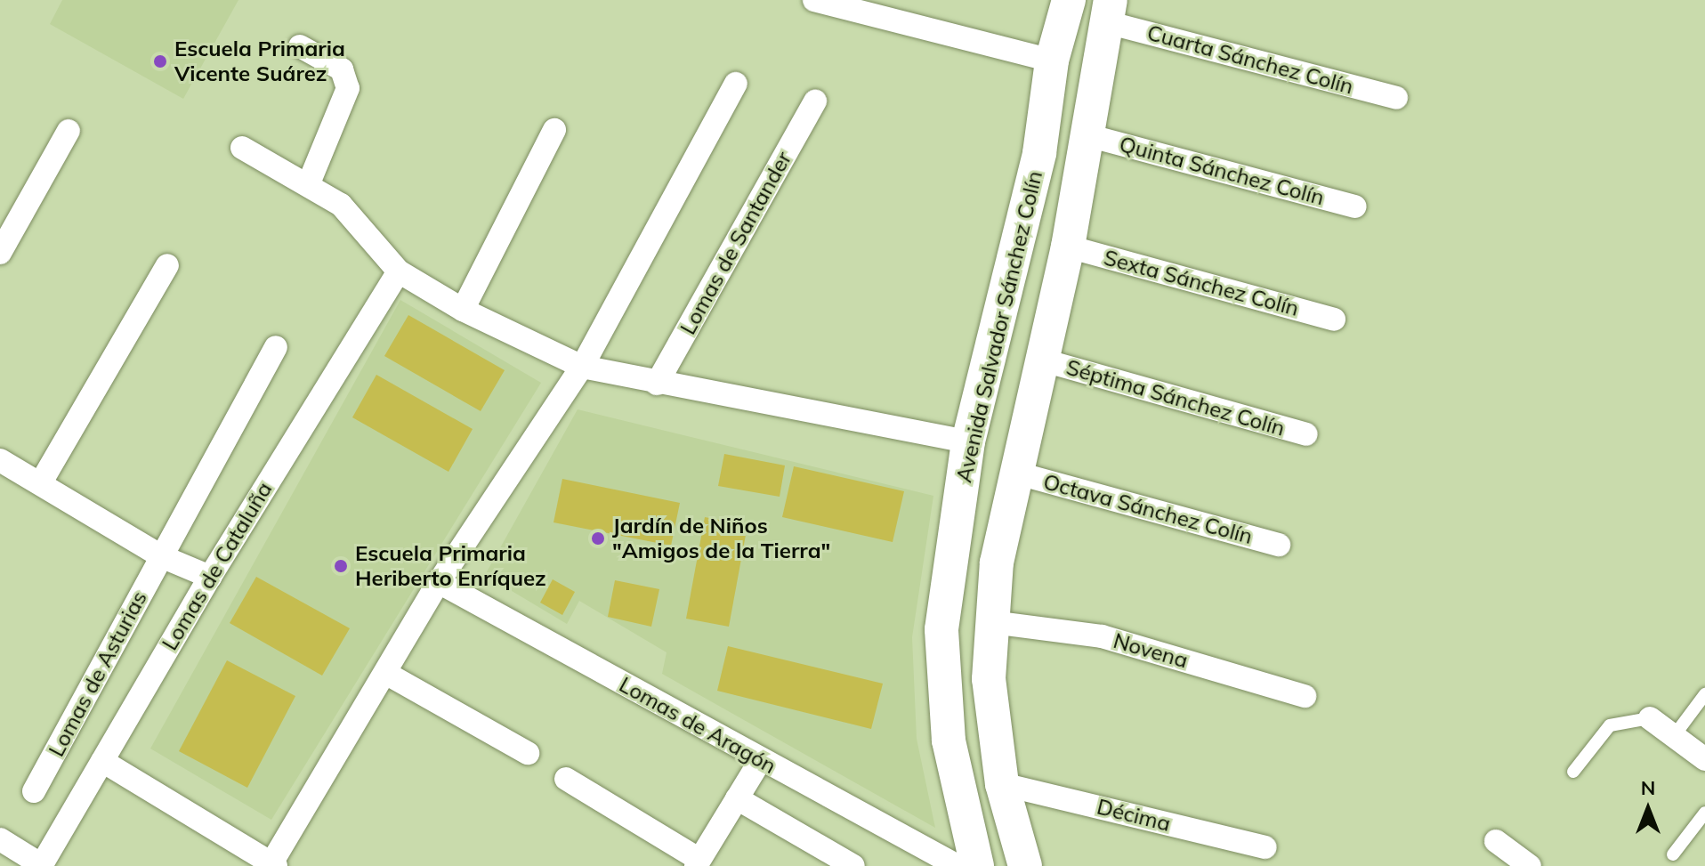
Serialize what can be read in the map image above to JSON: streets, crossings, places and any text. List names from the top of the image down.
{
  "streets": {
    "street": [
      "Cuarta Sánchez Colín",
      "Quinta Sánchez Colín",
      "Lomas de Santander",
      "Sexta Sánchez Colín",
      "Avenida Salvador Sánchez Colín",
      "Séptima Sánchez Colín",
      "Octava Sánchez Colín",
      "Lomas de Cataluña",
      "Novena",
      "Lomas de Asturias",
      "Lomas de Aragón",
      "Décima"
    ]
  },
  "places": ["Escuela Primaria Vicente Suárez", "Jardín de Niños \"Amigos de la Tierra\"", "Escuela Primaria Heriberto Enríquez"],
  "north": "top"
}
